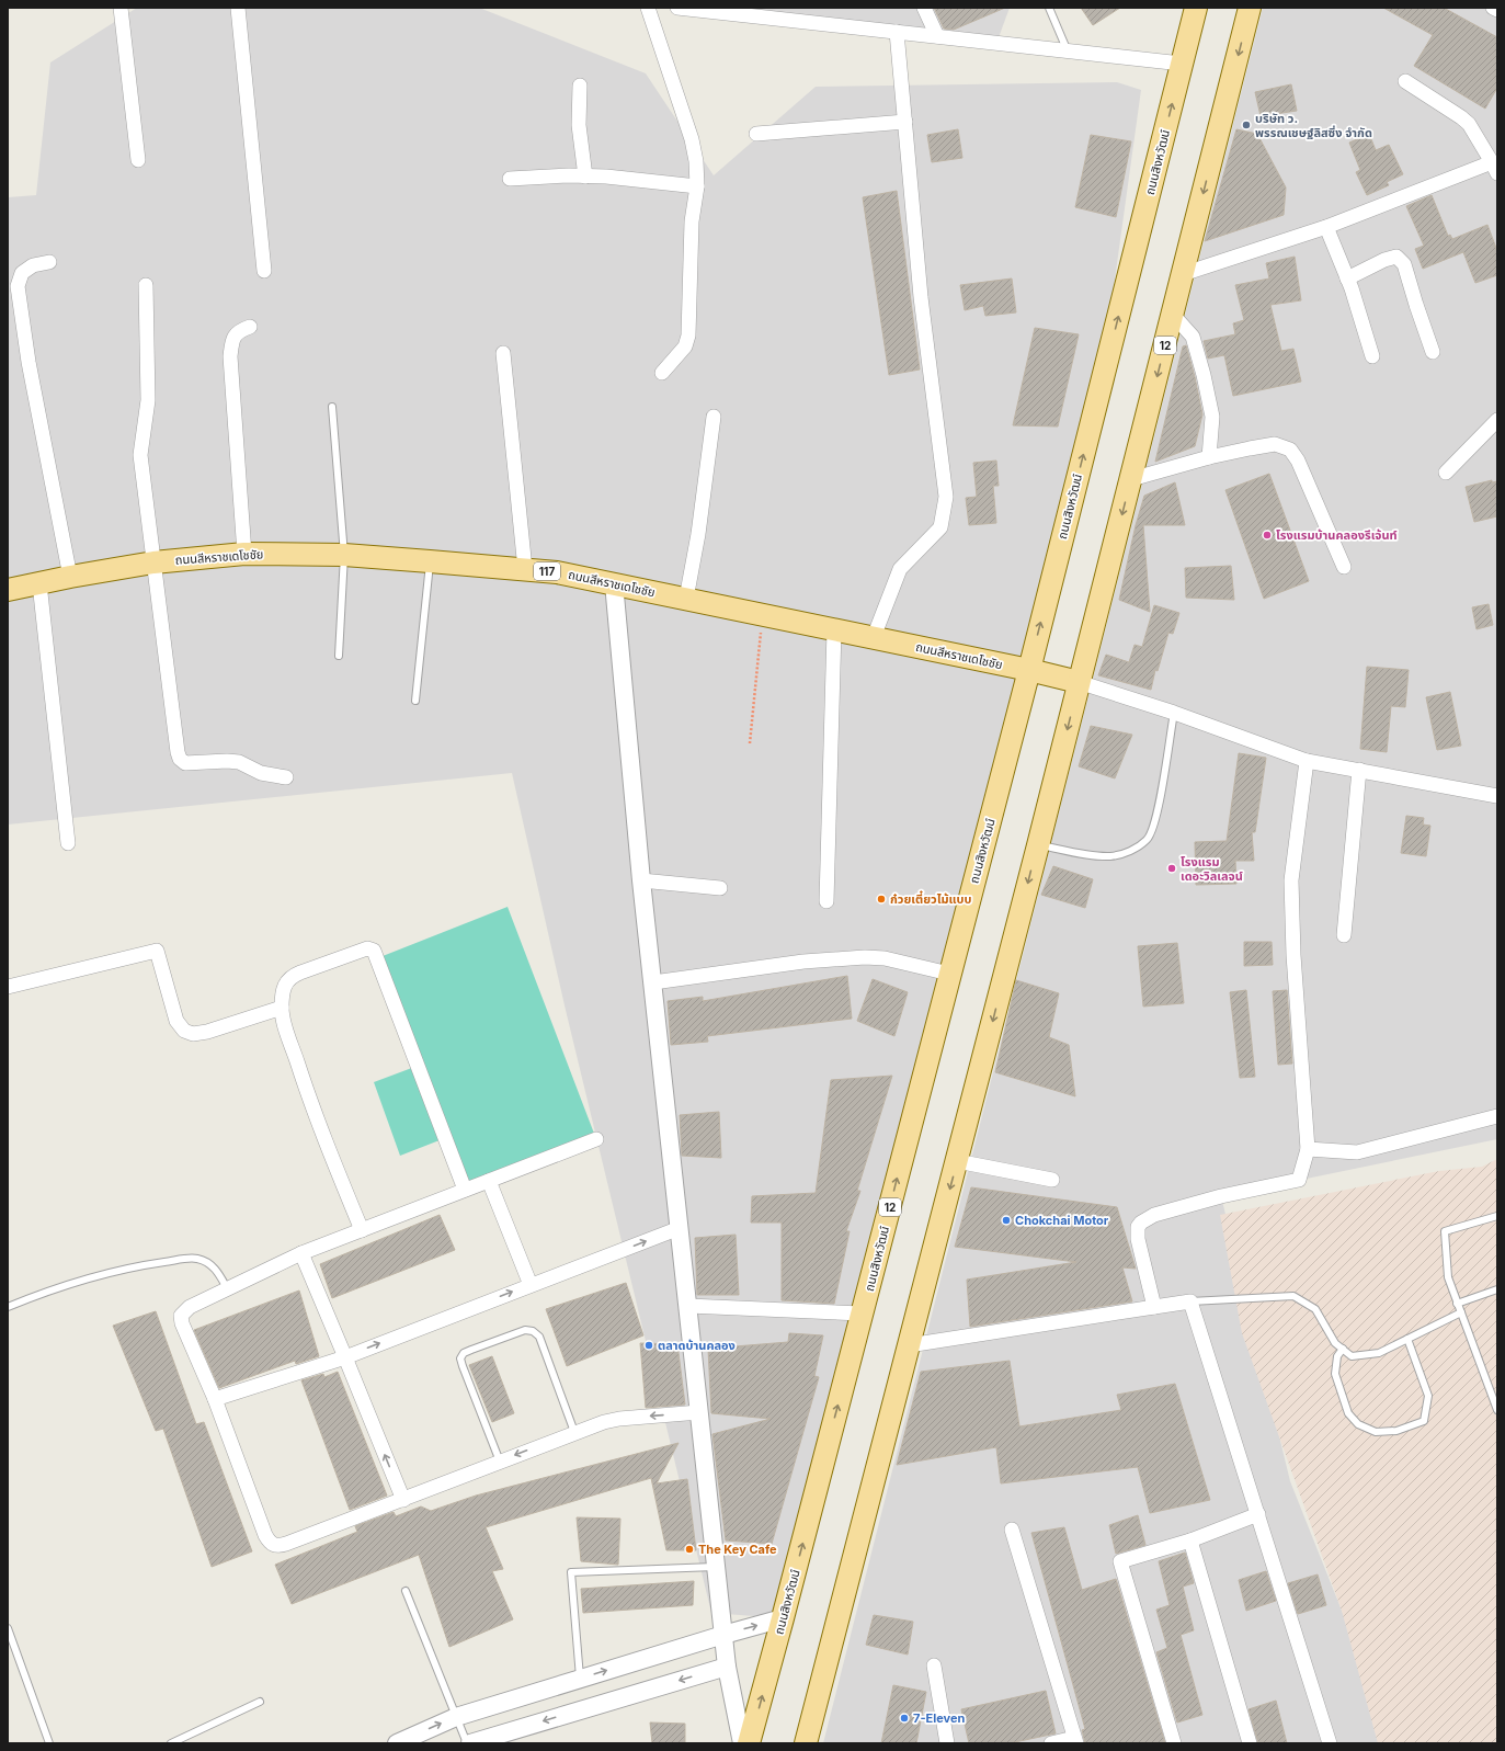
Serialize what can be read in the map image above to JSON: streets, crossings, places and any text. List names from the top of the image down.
{
  "streets": {
    "main road": [
      "ถนนสิงหวัฒน์",
      "12",
      "ถนนสีหราชเดโชชัย",
      "117"
    ]
  },
  "crossings": [
    ["ถนนสิงหวัฒน์", "ถนนสีหราชเดโชชัย"],
    ["12", "ถนนสีหราชเดโชชัย"]
  ],
  "places": [
    "บริษัท ว. พรรณเชษฐ์ลิสซิ่ง จำกัด",
    "โรงแรมบ้านคลองรีเจ้นท์",
    "โรงแรม เดอะวิลเลจน์",
    "ก๋วยเตี๋ยวไม้แบบ",
    "Chokchai Motor",
    "ตลาดบ้านคลอง",
    "The Key Cafe",
    "7-Eleven"
  ]
}
